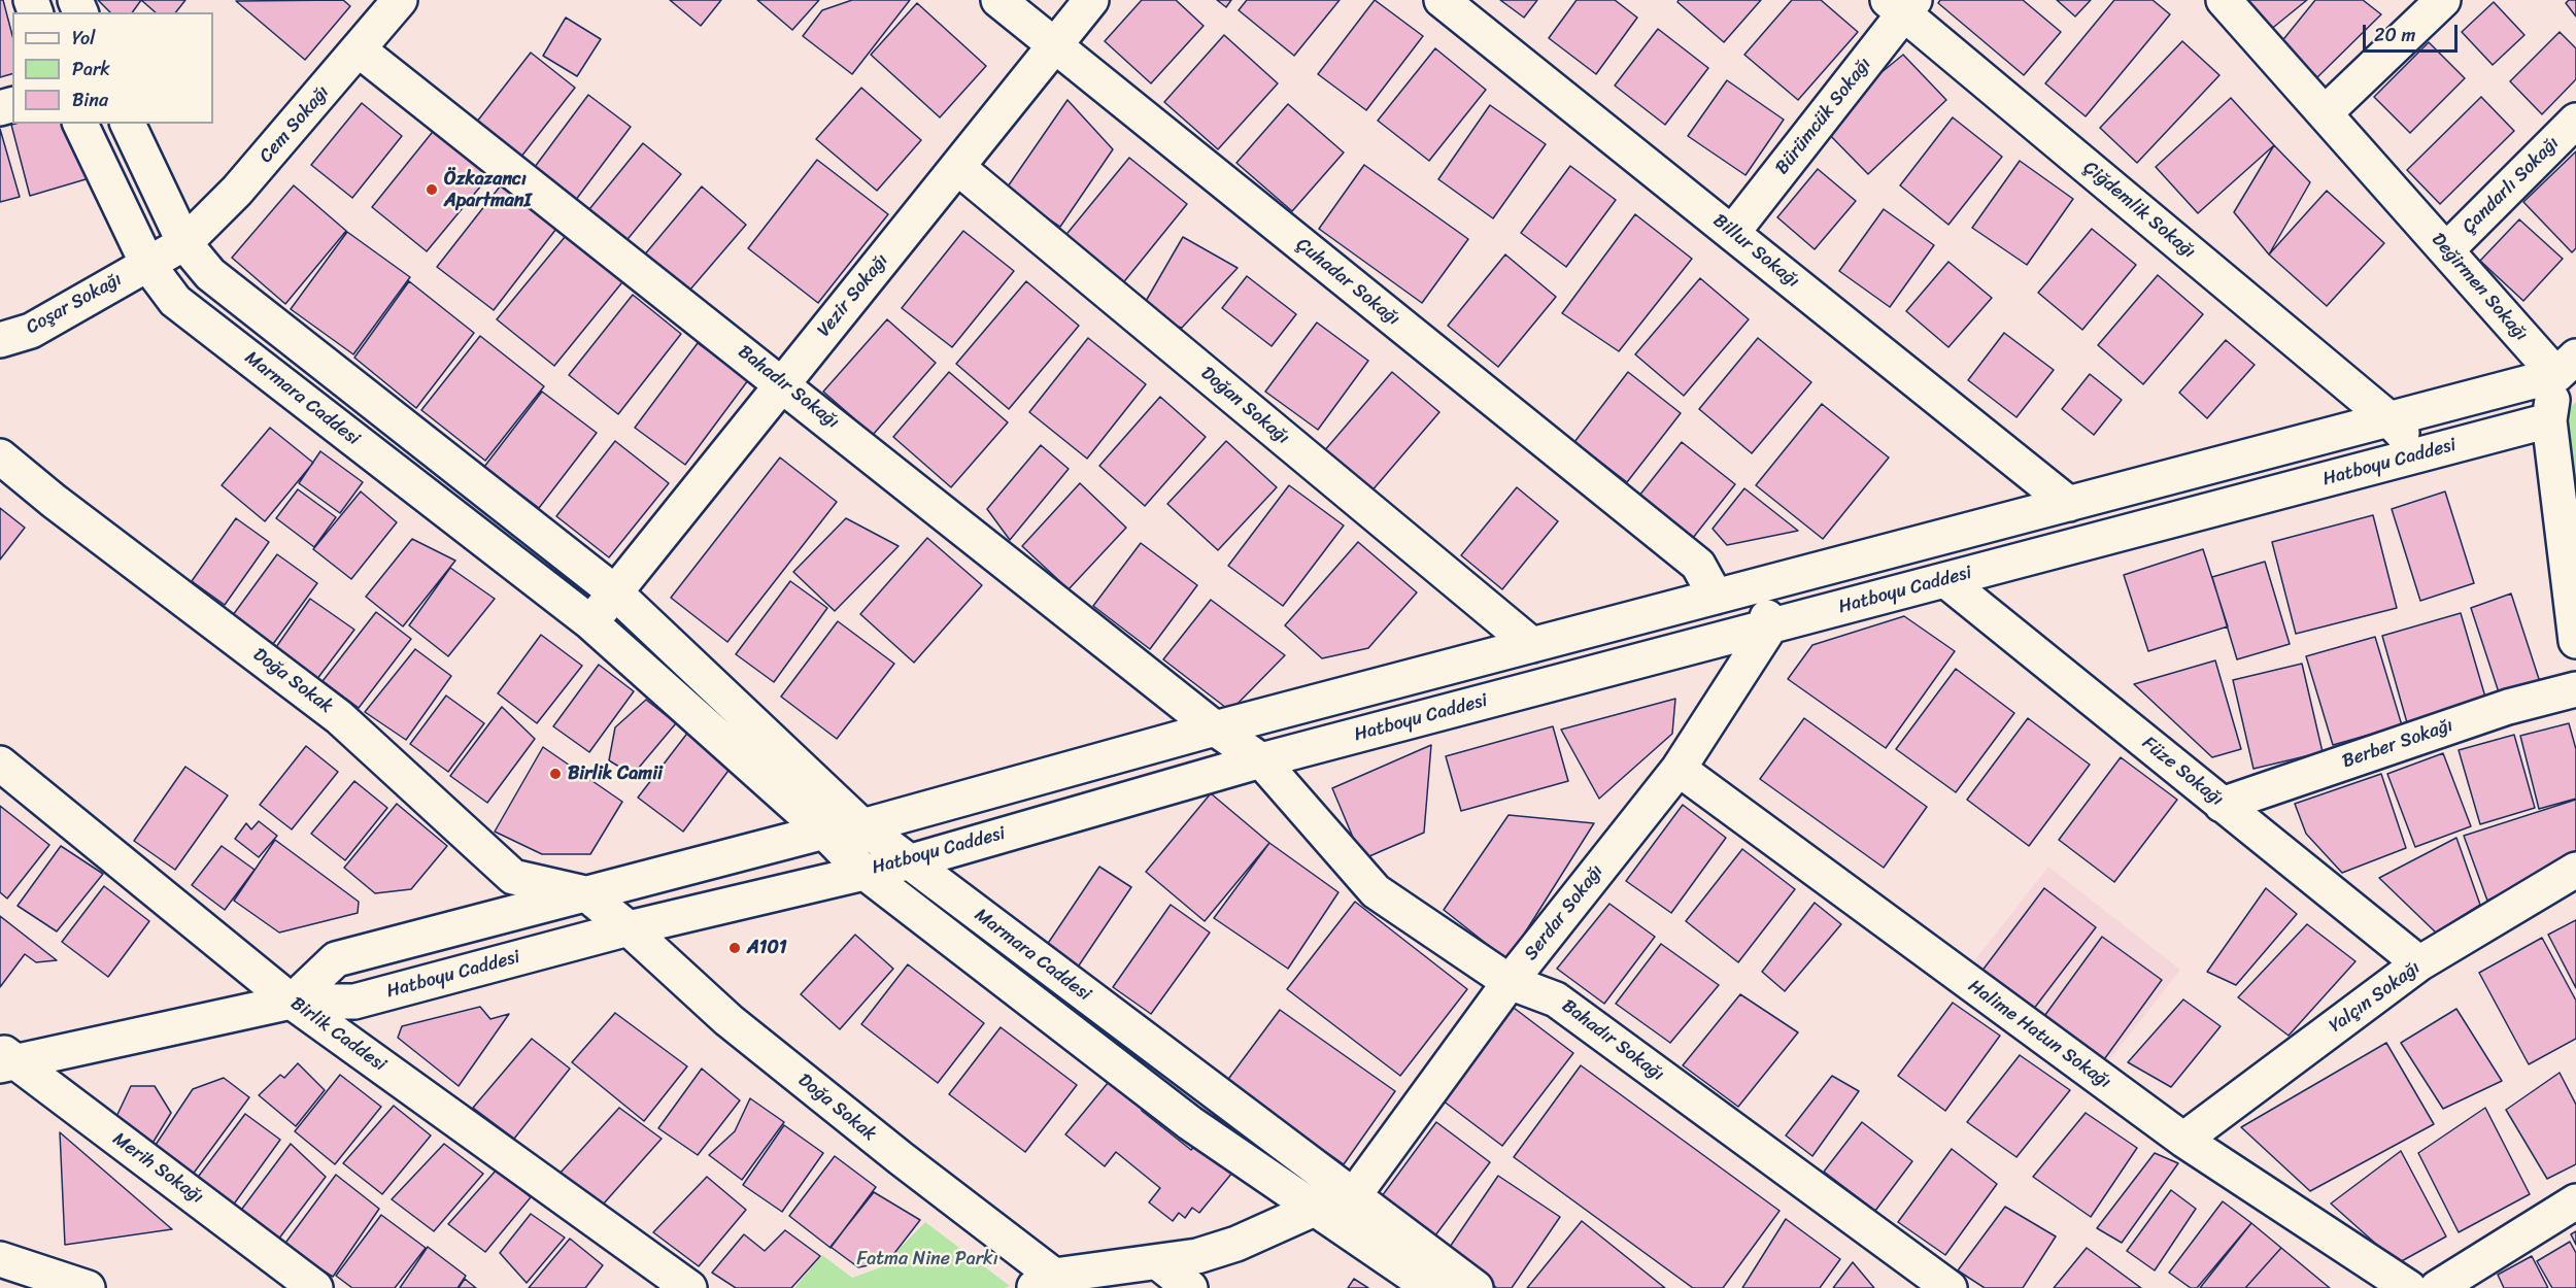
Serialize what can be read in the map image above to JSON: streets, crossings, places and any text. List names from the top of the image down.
{
  "streets": {
    "street": [
      "Bürümcük Sokağı",
      "Cem Sokağı",
      "Çandarlı Sokağı",
      "Çiğdemlik Sokağı",
      "Billur Sokağı",
      "Çuhadar Sokağı",
      "Değirmen Sokağı",
      "Vezir Sokağı",
      "Coşar Sokağı",
      "Bahadır Sokağı",
      "Marmara Caddesi",
      "Doğan Sokağı",
      "Hatboyu Caddesi",
      "Doğa Sokak",
      "Berber Sokağı",
      "Füze Sokağı",
      "Serdar Sokağı",
      "Yalçın Sokağı",
      "Birlik Caddesi",
      "Halime Hatun Sokağı",
      "Merih Sokağı"
    ]
  },
  "crossings": [
    ["Bürümcük Sokağı", "Çiğdemlik Sokağı"],
    ["Bürümcük Sokağı", "Billur Sokağı"],
    ["Cem Sokağı", "Coşar Sokağı"],
    ["Cem Sokağı", "Bahadır Sokağı"],
    ["Cem Sokağı", "Marmara Caddesi"],
    ["Çandarlı Sokağı", "Değirmen Sokağı"],
    ["Çiğdemlik Sokağı", "Hatboyu Caddesi"],
    ["Çuhadar Sokağı", "Vezir Sokağı"],
    ["Vezir Sokağı", "Bahadır Sokağı"],
    ["Vezir Sokağı", "Marmara Caddesi"],
    ["Vezir Sokağı", "Doğan Sokağı"],
    ["Coşar Sokağı", "Marmara Caddesi"],
    ["Bahadır Sokağı", "Hatboyu Caddesi"],
    ["Bahadır Sokağı", "Serdar Sokağı"],
    ["Marmara Caddesi", "Hatboyu Caddesi"],
    ["Marmara Caddesi", "Serdar Sokağı"],
    ["Hatboyu Caddesi", "Doğa Sokak"],
    ["Hatboyu Caddesi", "Füze Sokağı"],
    ["Hatboyu Caddesi", "Serdar Sokağı"],
    ["Hatboyu Caddesi", "Birlik Caddesi"],
    ["Hatboyu Caddesi", "Merih Sokağı"],
    ["Berber Sokağı", "Füze Sokağı"],
    ["Füze Sokağı", "Yalçın Sokağı"],
    ["Serdar Sokağı", "Halime Hatun Sokağı"],
    ["Yalçın Sokağı", "Halime Hatun Sokağı"]
  ],
  "parks": ["Fatma Nine Parkı"],
  "places": ["Özkazancı ApartmanI", "Birlik Camii", "A101"],
  "legend": ["Yol", "Park", "Bina"],
  "scale_bar": "20 m"
}
